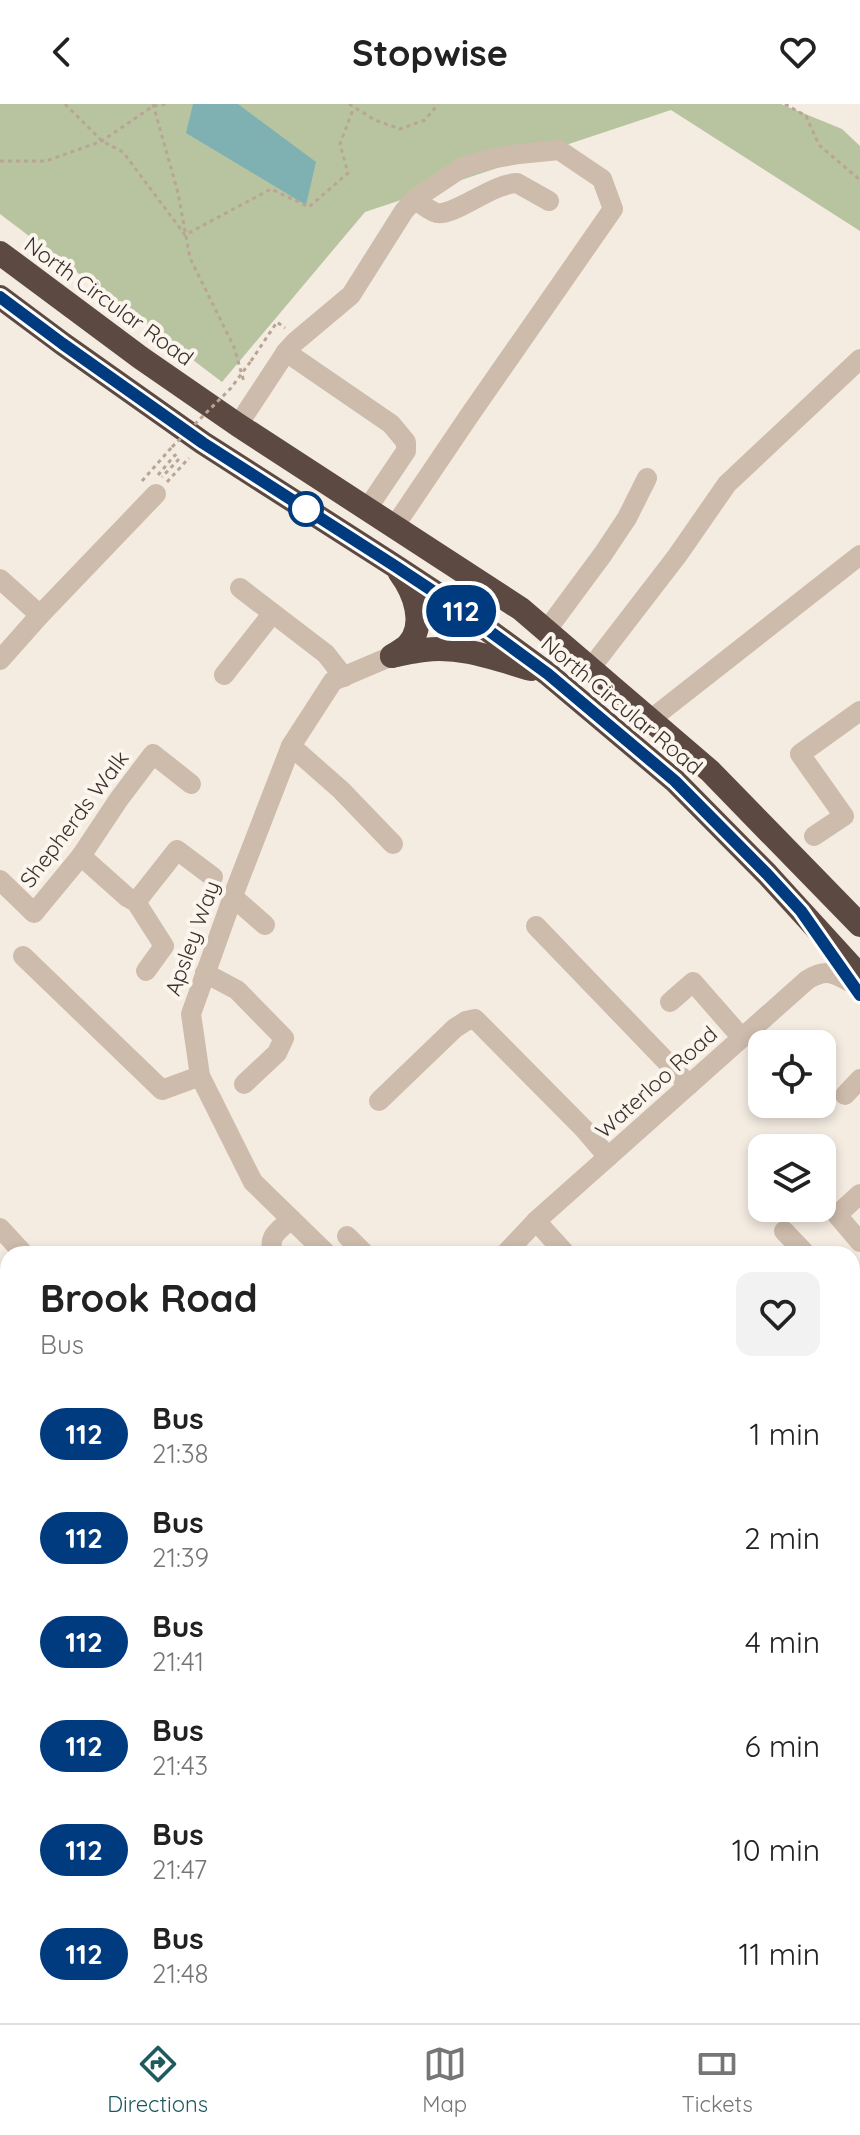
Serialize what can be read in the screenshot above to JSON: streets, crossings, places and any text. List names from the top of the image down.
{
  "streets": {
    "highway": ["North Circular Road"],
    "street": ["Shepherds Walk", "Apsley Way", "Waterloo Road"]
  },
  "crossings": [
    ["North Circular Road", "Waterloo Road"]
  ],
  "lines": ["bus line 112"],
  "page": {
    "header": "Stopwise",
    "on_map": "112",
    "heading": ["Brook Road", "Bus"],
    "list": [
      {
        "mark": "112",
        "name": "Bus",
        "note": "21:38",
        "value": "1 min"
      },
      {
        "mark": "112",
        "name": "Bus",
        "note": "21:39",
        "value": "2 min"
      },
      {
        "mark": "112",
        "name": "Bus",
        "note": "21:41",
        "value": "4 min"
      },
      {
        "mark": "112",
        "name": "Bus",
        "note": "21:43",
        "value": "6 min"
      },
      {
        "mark": "112",
        "name": "Bus",
        "note": "21:47",
        "value": "10 min"
      },
      {
        "mark": "112",
        "name": "Bus",
        "note": "21:48",
        "value": "11 min"
      }
    ],
    "tabs": ["Directions", "Map", "Tickets"]
  }
}
